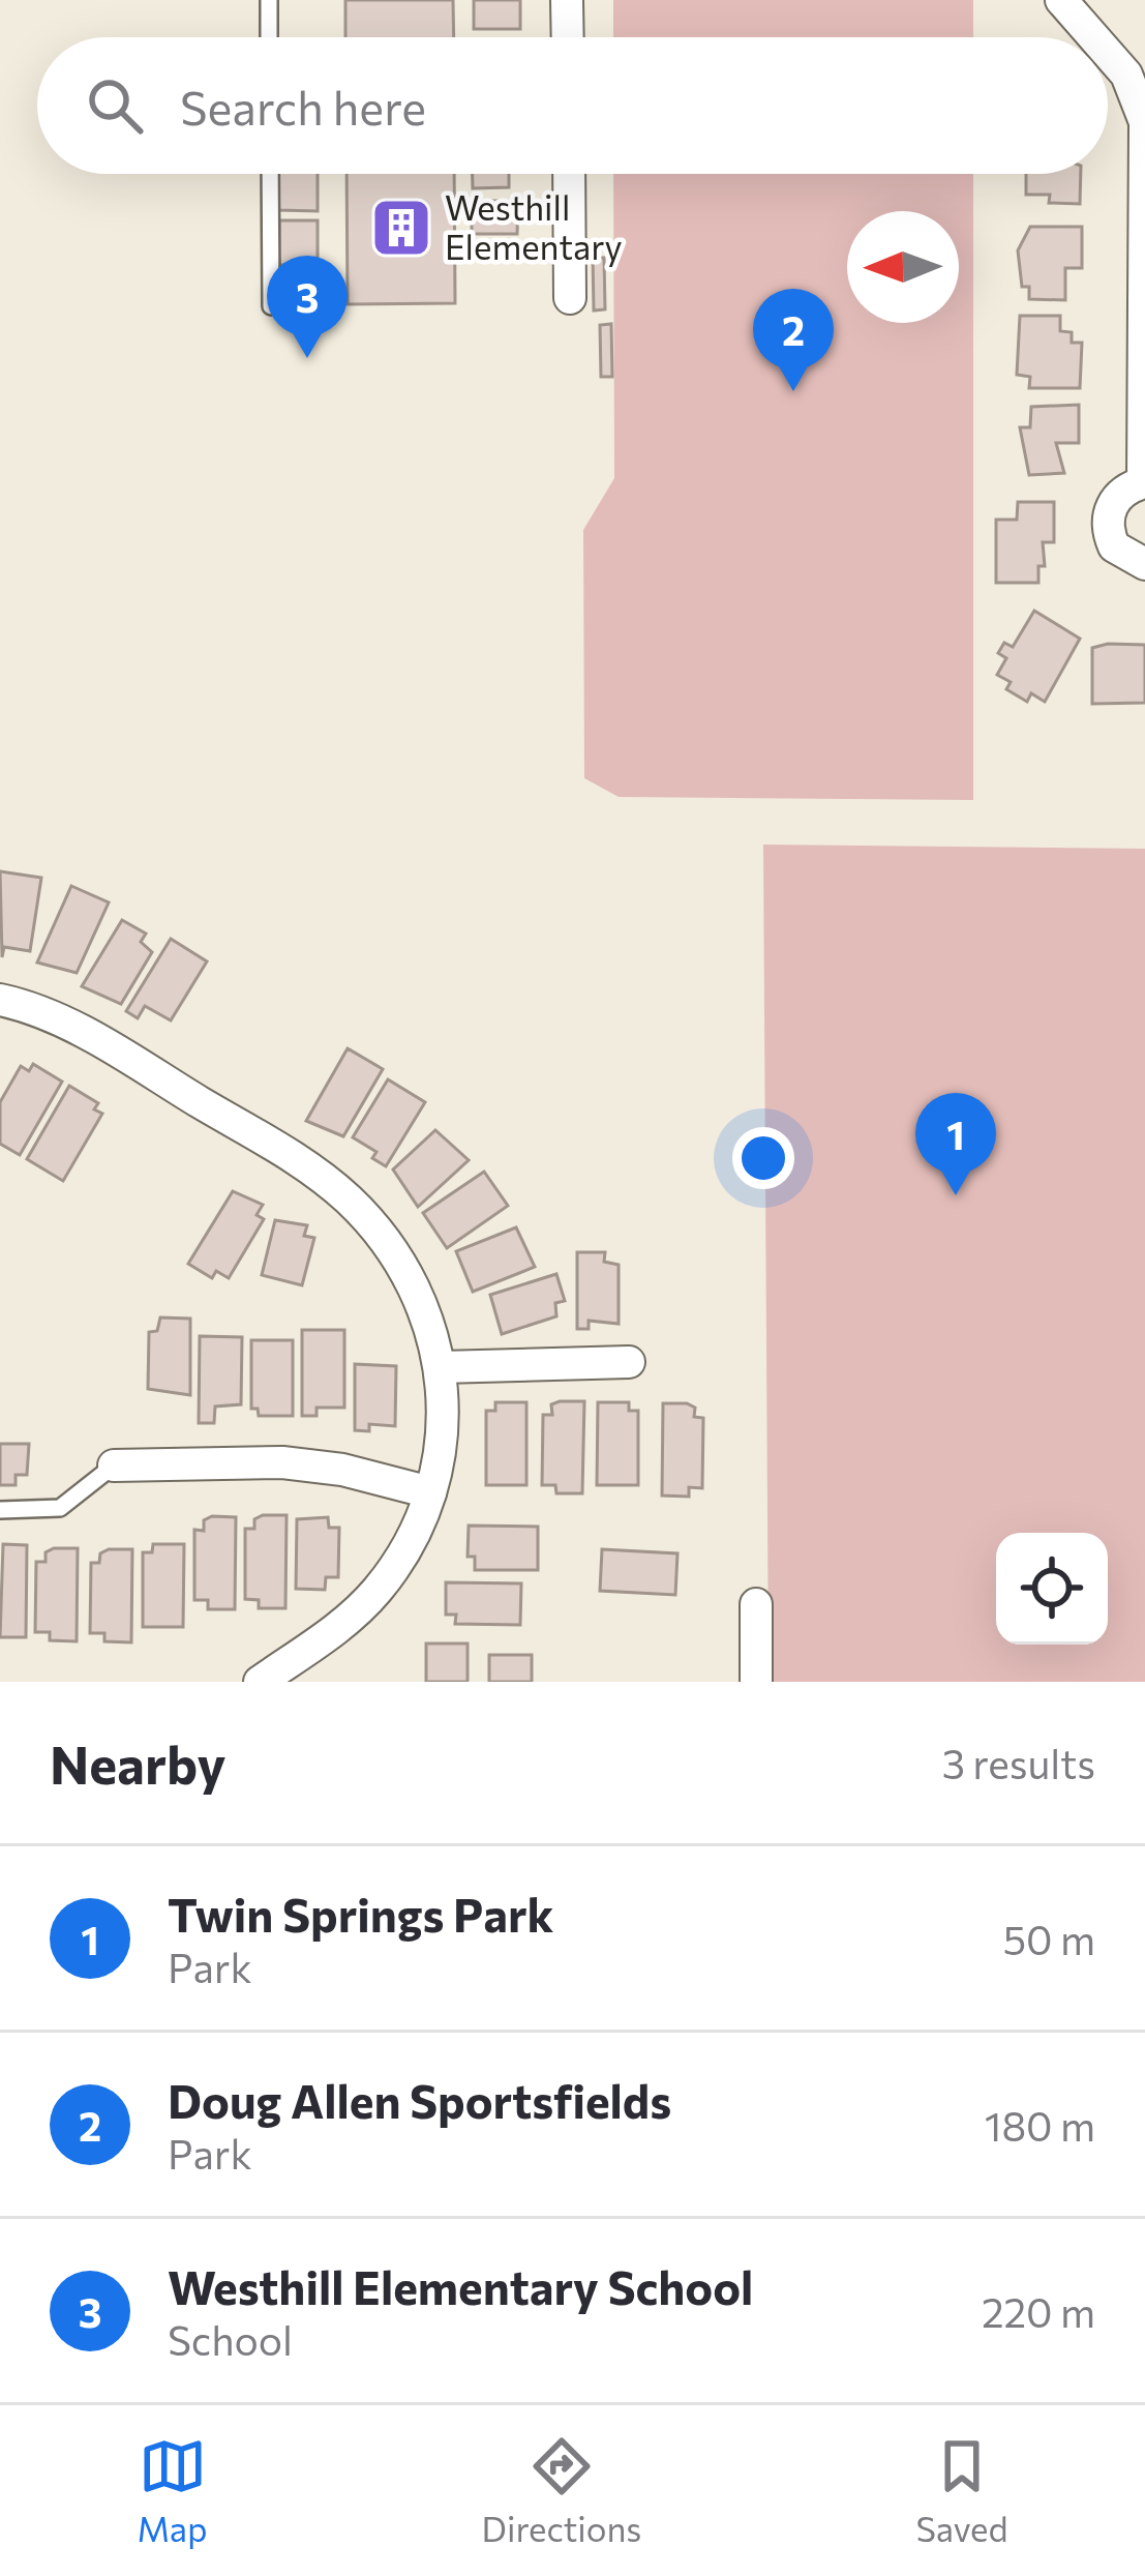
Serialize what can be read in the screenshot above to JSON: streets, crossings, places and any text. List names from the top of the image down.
{
  "places": {
    "building": ["Westhill Elementary"]
  },
  "north": "left",
  "page": {
    "search": "Search here",
    "pins": ["3", "2", "1"],
    "heading": ["Nearby", "3 results"],
    "list": [
      {
        "mark": "1",
        "name": "Twin Springs Park",
        "note": "Park",
        "value": "50 m"
      },
      {
        "mark": "2",
        "name": "Doug Allen Sportsfields",
        "note": "Park",
        "value": "180 m"
      },
      {
        "mark": "3",
        "name": "Westhill Elementary School",
        "note": "School",
        "value": "220 m"
      }
    ],
    "nav": ["Map", "Directions", "Saved"]
  }
}
